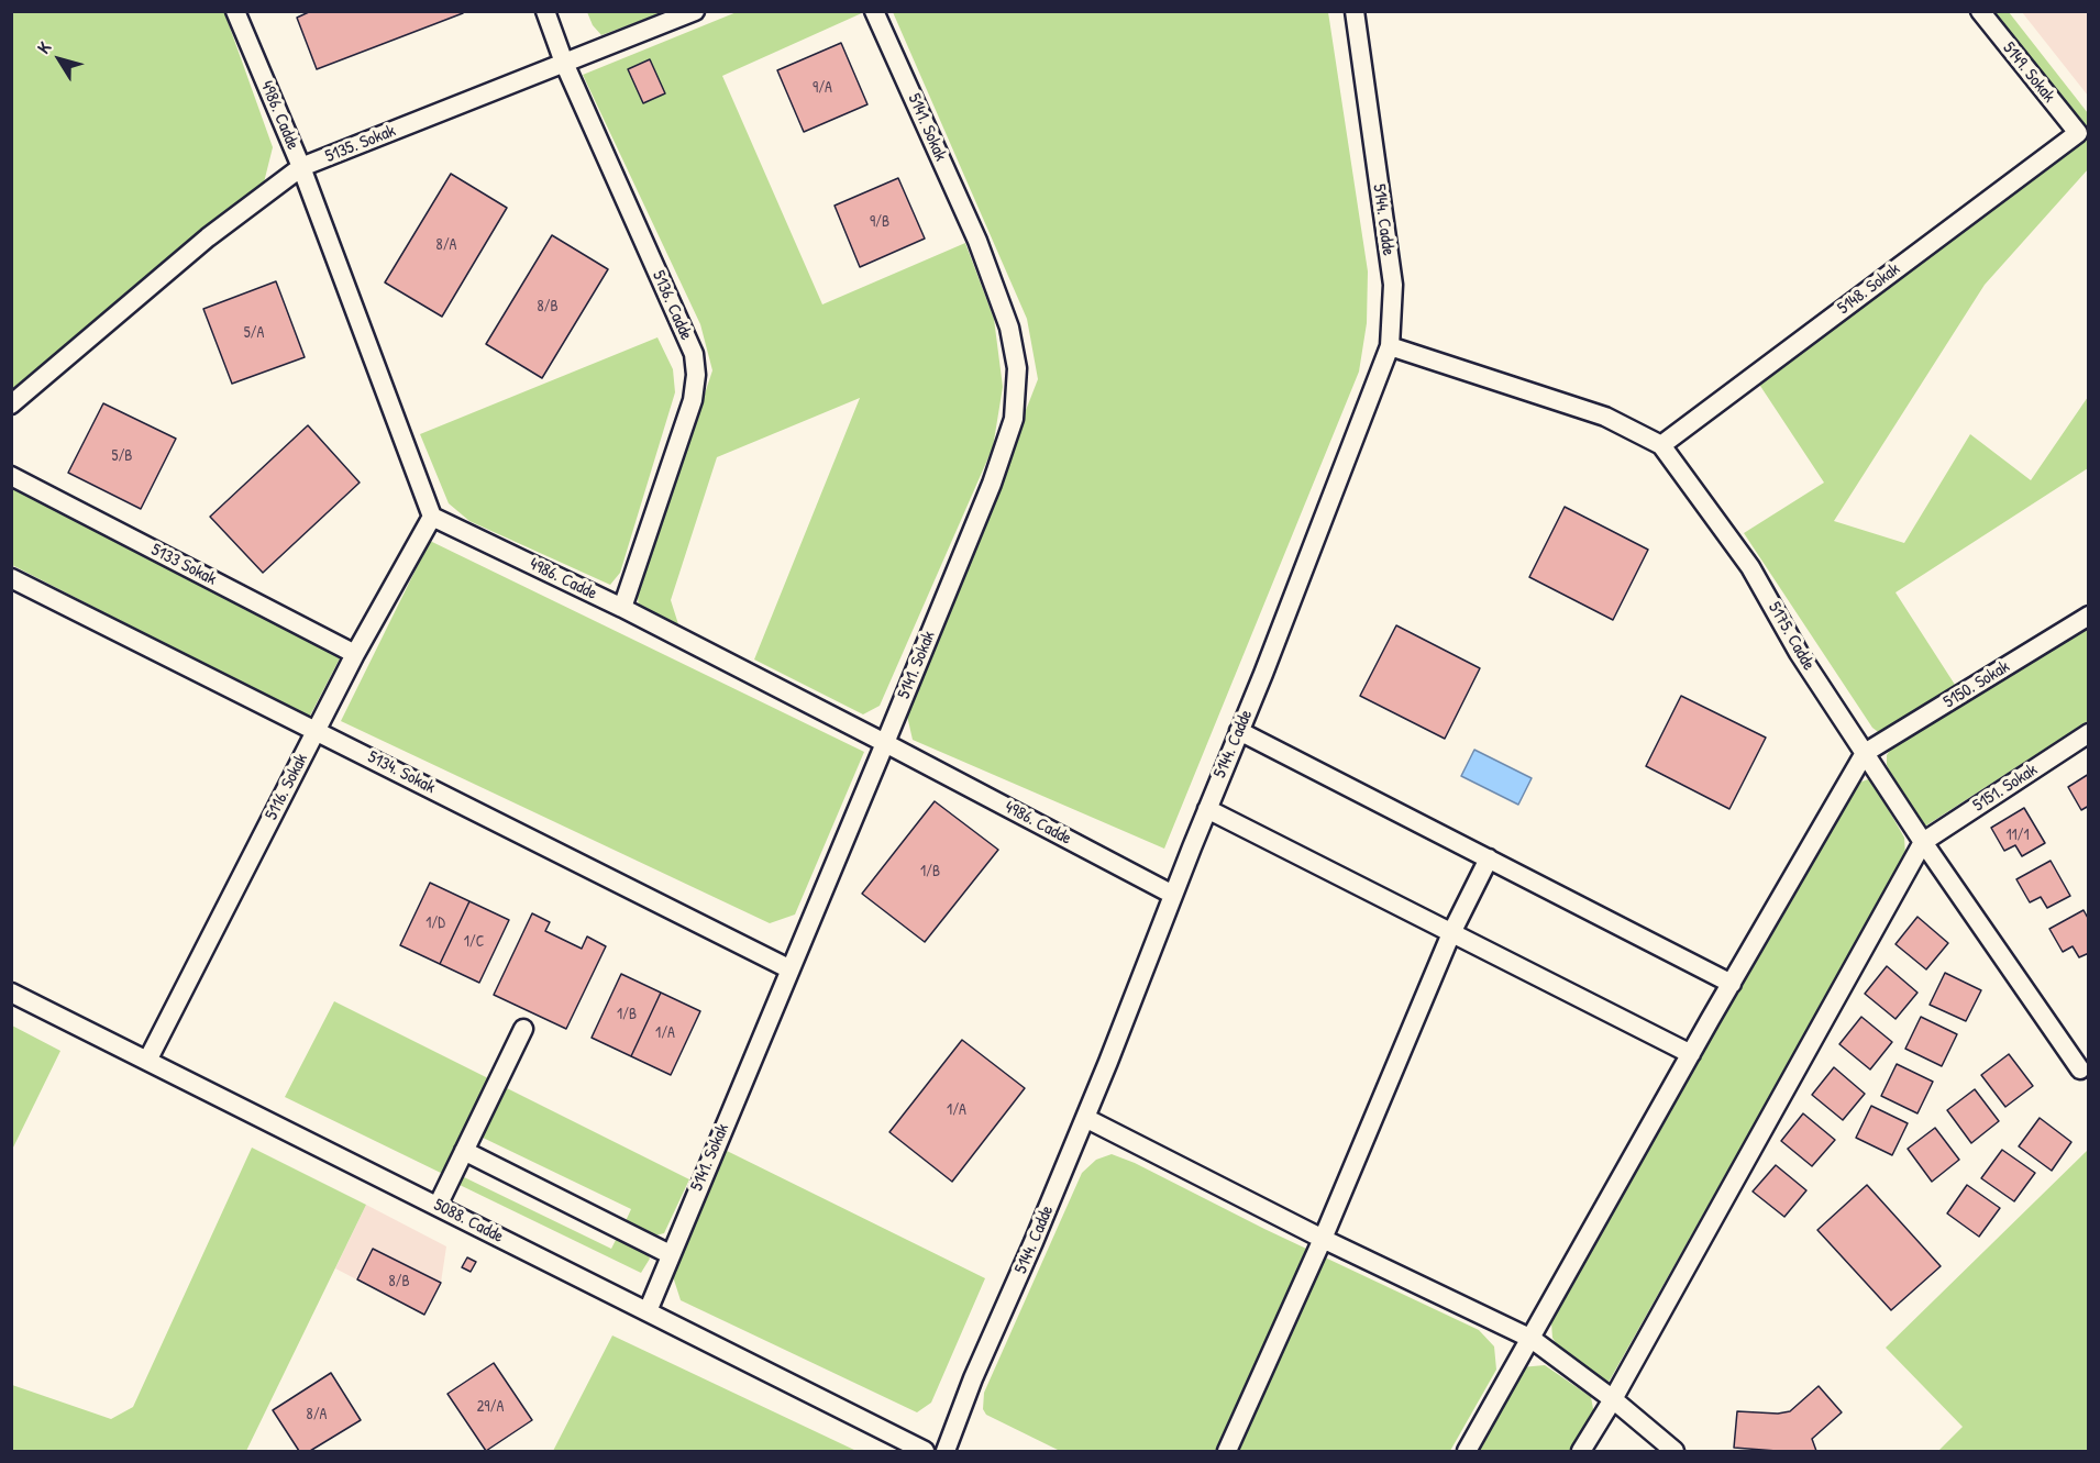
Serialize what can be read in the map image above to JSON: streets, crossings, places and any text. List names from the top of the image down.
{
  "streets": {
    "street": [
      "5149. Sokak",
      "4986. Cadde",
      "5141. Sokak",
      "5135. Sokak",
      "5144. Cadde",
      "5148. Sokak",
      "5136. Cadde",
      "5133 Sokak",
      "5175. Cadde",
      "5150. Sokak",
      "5134. Sokak",
      "5116. Sokak",
      "5151. Sokak",
      "5088. Cadde"
    ]
  },
  "crossings": [
    ["5149. Sokak", "5148. Sokak"],
    ["4986. Cadde", "5141. Sokak"],
    ["4986. Cadde", "5135. Sokak"],
    ["4986. Cadde", "5144. Cadde"],
    ["4986. Cadde", "5136. Cadde"],
    ["4986. Cadde", "5116. Sokak"],
    ["5141. Sokak", "5134. Sokak"],
    ["5141. Sokak", "5088. Cadde"],
    ["5135. Sokak", "5136. Cadde"],
    ["5144. Cadde", "5175. Cadde"],
    ["5148. Sokak", "5175. Cadde"],
    ["5133 Sokak", "5116. Sokak"],
    ["5175. Cadde", "5150. Sokak"],
    ["5175. Cadde", "5151. Sokak"],
    ["5134. Sokak", "5116. Sokak"],
    ["5116. Sokak", "5088. Cadde"]
  ],
  "house_numbers": [
    "9/A",
    "9/B",
    "8/A",
    "8/B",
    "5/A",
    "5/B",
    "11/1",
    "1/B",
    "1/D",
    "1/C",
    "1/B",
    "1/A",
    "1/A",
    "8/B",
    "29/A",
    "8/A"
  ],
  "north": "top left"
}
